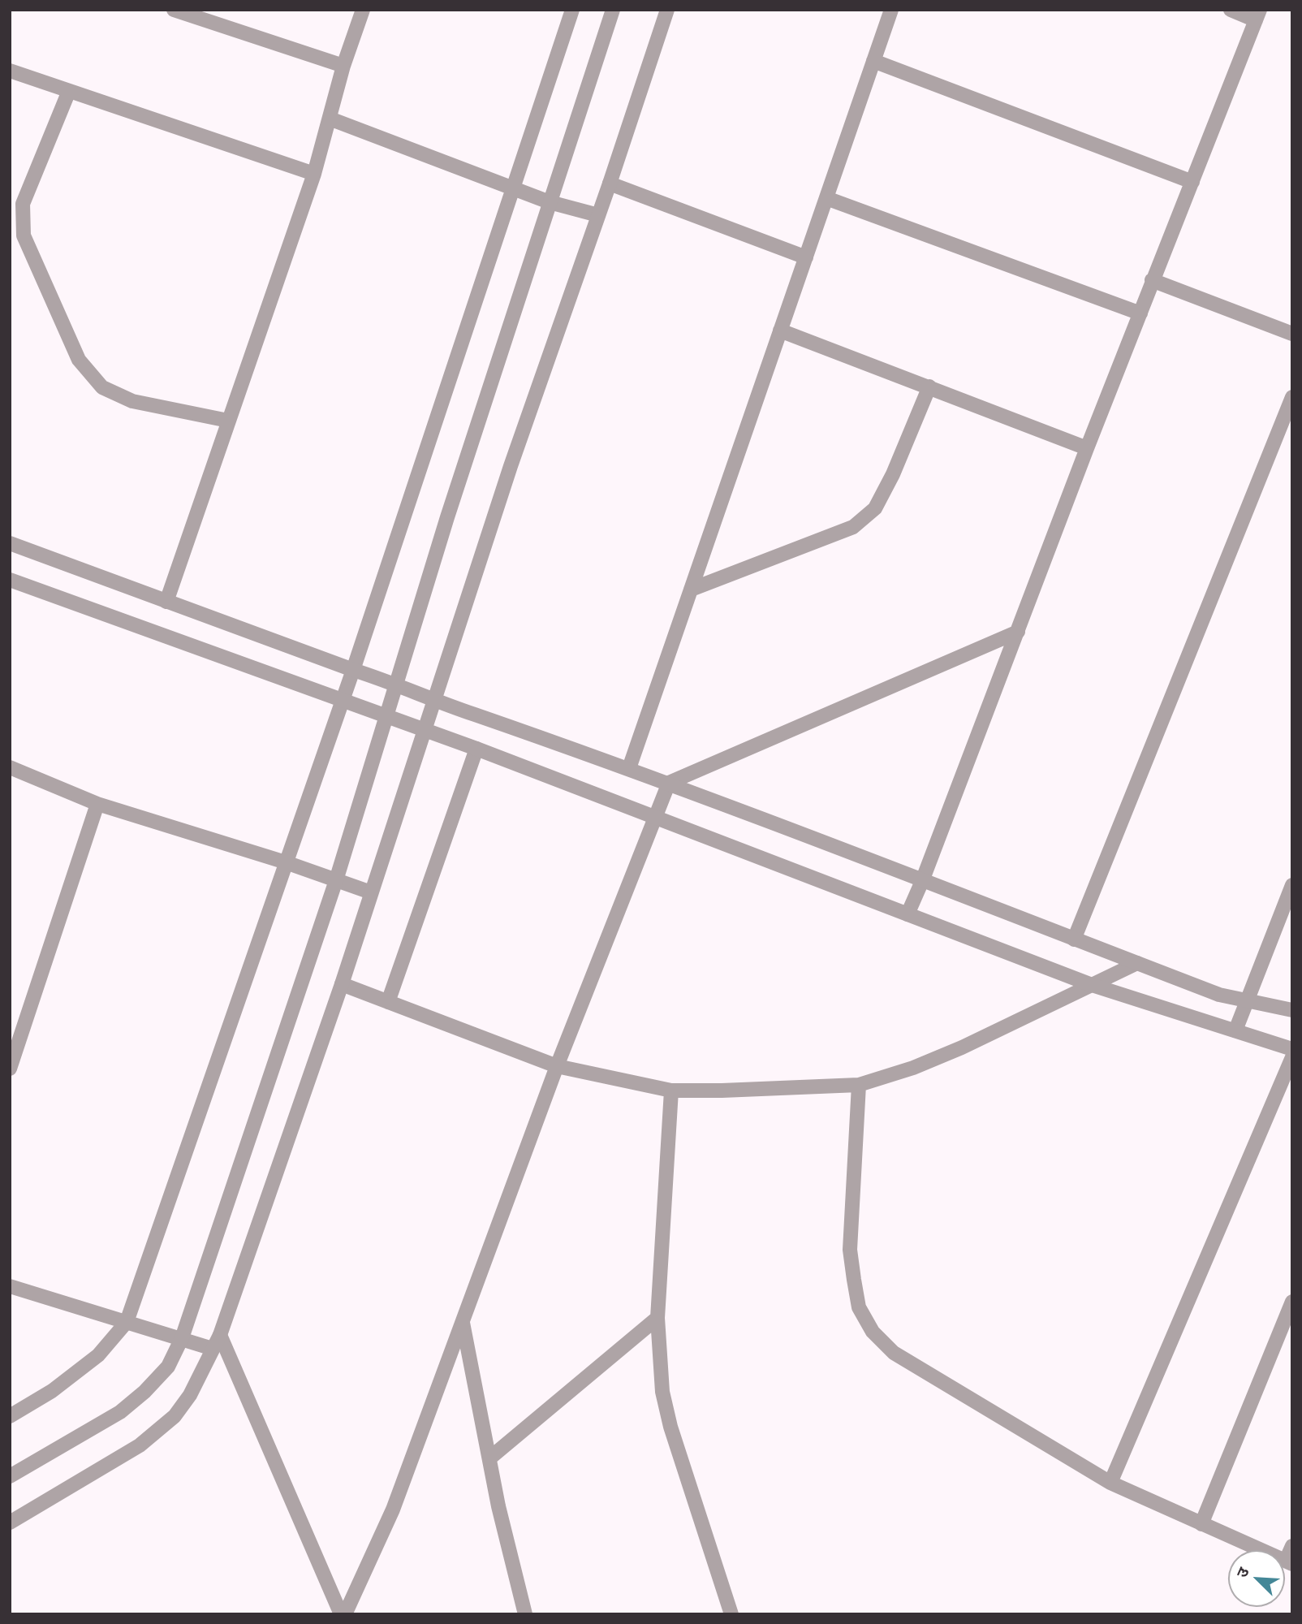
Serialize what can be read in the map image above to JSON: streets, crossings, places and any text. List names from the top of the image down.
{
  "north": "top left"
}
